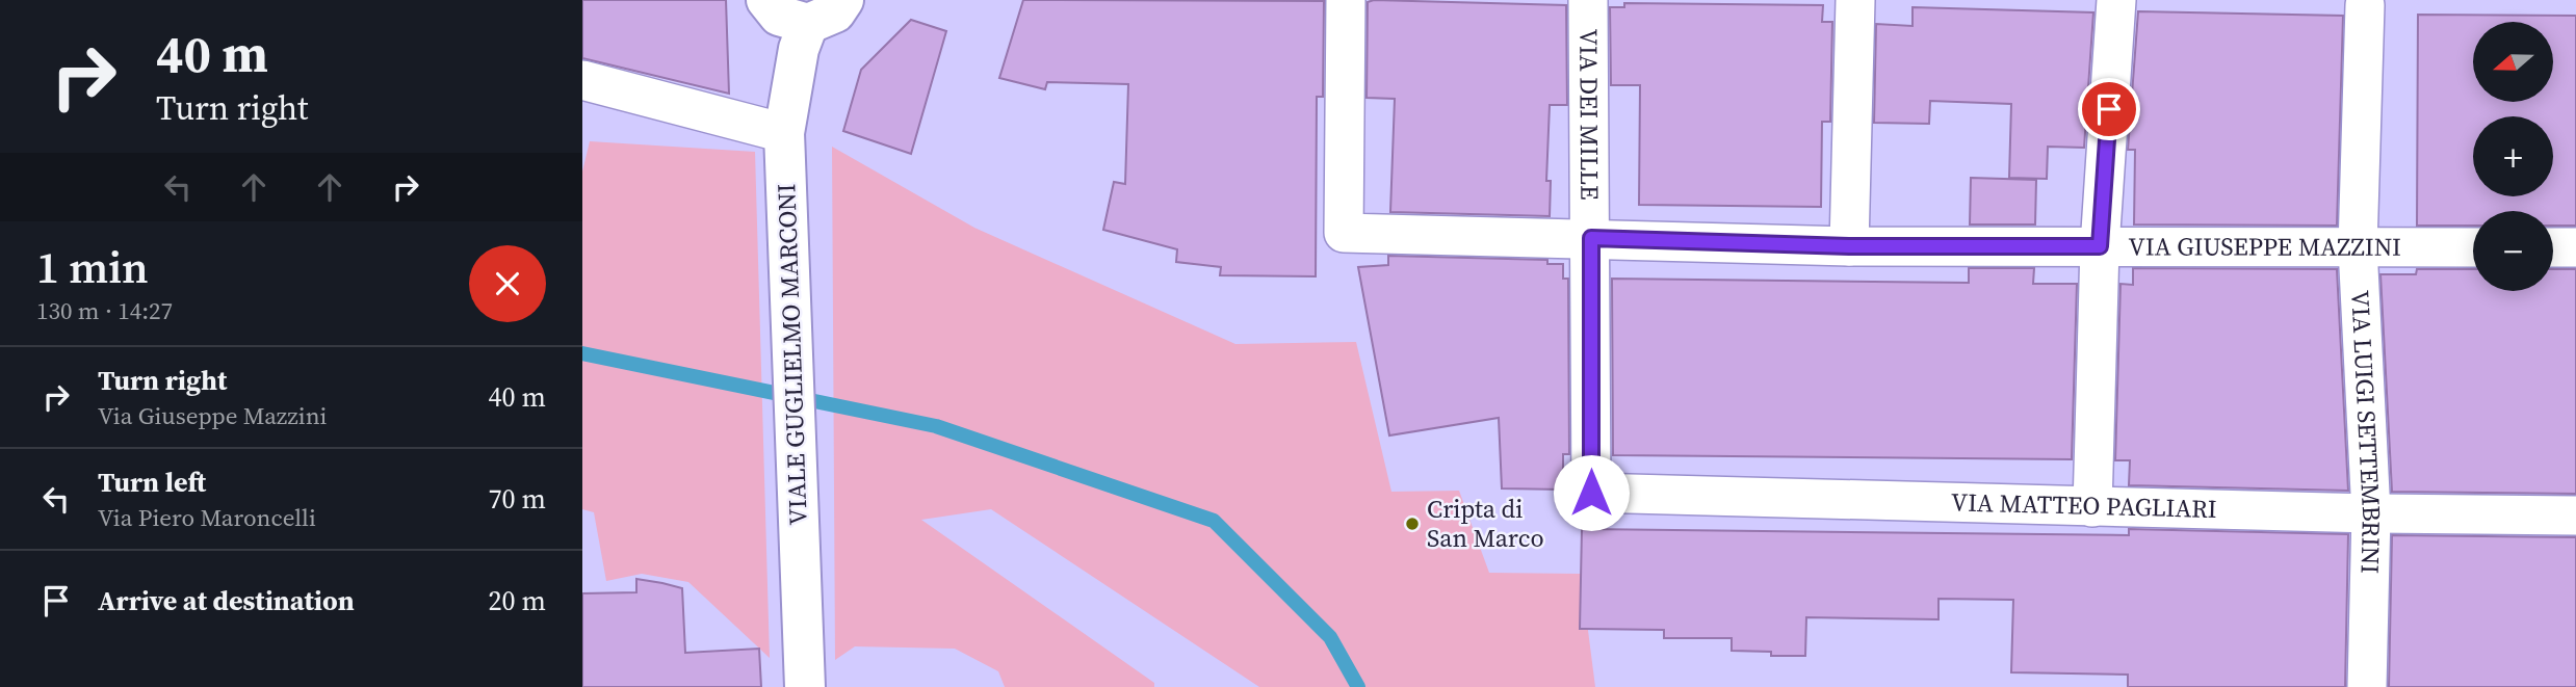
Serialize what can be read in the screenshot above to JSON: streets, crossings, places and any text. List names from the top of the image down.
{
  "streets": {
    "main road": ["VIALE GUGLIELMO MARCONI"],
    "street": [
      "VIA DEI MILLE",
      "VIA GIUSEPPE MAZZINI",
      "VIA LUIGI SETTEMBRINI",
      "VIA MATTEO PAGLIARI"
    ]
  },
  "crossings": [
    ["VIA DEI MILLE", "VIA GIUSEPPE MAZZINI"],
    ["VIA DEI MILLE", "VIA MATTEO PAGLIARI"],
    ["VIA GIUSEPPE MAZZINI", "VIA LUIGI SETTEMBRINI"],
    ["VIA LUIGI SETTEMBRINI", "VIA MATTEO PAGLIARI"]
  ],
  "places": ["Cripta di San Marco"],
  "north": "left",
  "page": {
    "turn": ["40 m", "Turn right"],
    "map_buttons": ["+", "−"],
    "heading": ["1 min", "130 m · 14:27"],
    "list": [
      {
        "name": "Turn right",
        "note": "Via Giuseppe Mazzini",
        "value": "40 m"
      },
      {
        "name": "Turn left",
        "note": "Via Piero Maroncelli",
        "value": "70 m"
      },
      {
        "name": "Arrive at destination",
        "value": "20 m"
      }
    ]
  }
}
